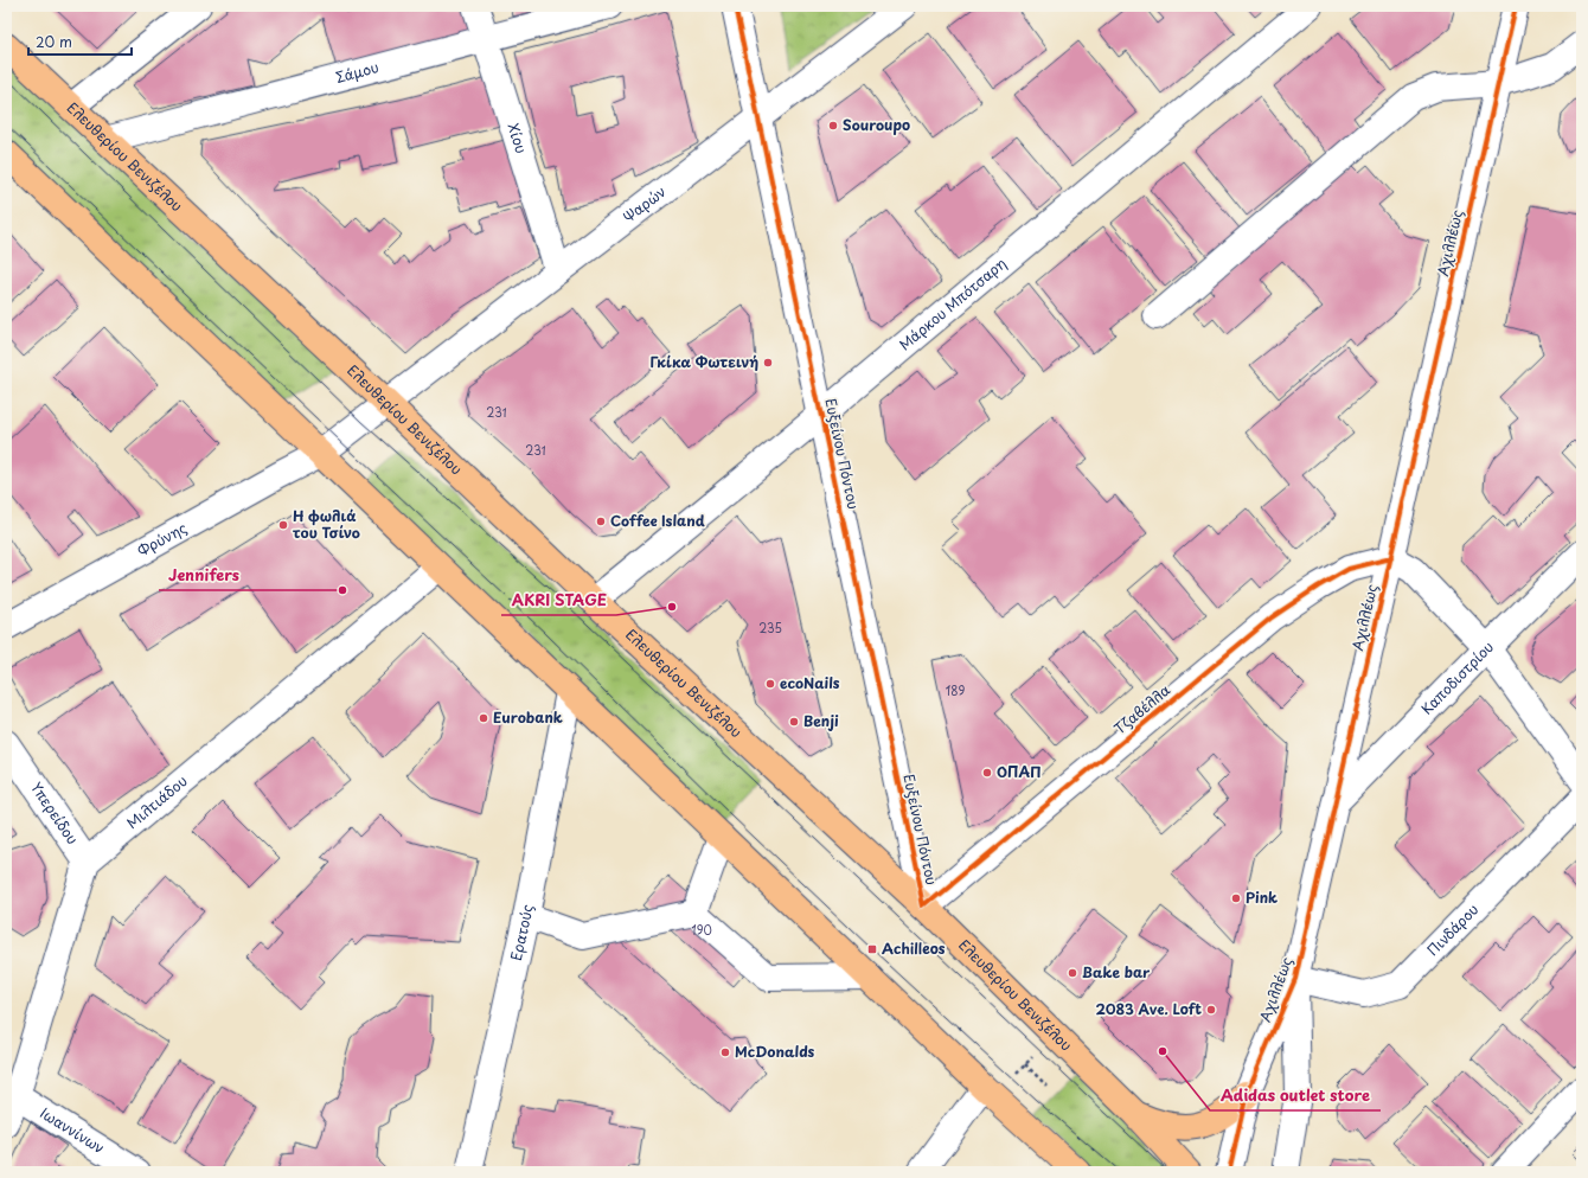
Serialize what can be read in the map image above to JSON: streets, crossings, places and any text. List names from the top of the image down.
{
  "streets": {
    "main road": ["Ελευθερίου Βενιζέλου"],
    "street": [
      "Σάμου",
      "Χίου",
      "Ψαρών",
      "Αχιλλέως",
      "Μάρκου Μπότσαρη",
      "Ευξείνου Πόντου",
      "Φρύνης",
      "Καποδιστρίου",
      "Τζαβέλλα",
      "Μιλτιάδου",
      "Υπερείδου",
      "Πινδάρου",
      "Ερατούς",
      "Ιωαννίνων"
    ]
  },
  "crossings": [
    ["Σάμου", "Χίου"],
    ["Σάμου", "Ελευθερίου Βενιζέλου"],
    ["Χίου", "Ψαρών"],
    ["Ελευθερίου Βενιζέλου", "Ψαρών"],
    ["Ελευθερίου Βενιζέλου", "Μάρκου Μπότσαρη"],
    ["Ελευθερίου Βενιζέλου", "Ευξείνου Πόντου"],
    ["Ελευθερίου Βενιζέλου", "Φρύνης"],
    ["Ελευθερίου Βενιζέλου", "Τζαβέλλα"],
    ["Ψαρών", "Ευξείνου Πόντου"],
    ["Ψαρών", "Φρύνης"],
    ["Αχιλλέως", "Καποδιστρίου"],
    ["Αχιλλέως", "Τζαβέλλα"],
    ["Αχιλλέως", "Πινδάρου"],
    ["Μάρκου Μπότσαρη", "Ευξείνου Πόντου"],
    ["Ευξείνου Πόντου", "Τζαβέλλα"],
    ["Μιλτιάδου", "Υπερείδου"]
  ],
  "places": {
    "other": [
      "Souroupo",
      "Γκίκα Φωτεινή",
      "Coffee Island",
      "Η φωλιά του Τσίνο",
      "Jennifers",
      "AKRI STAGE",
      "ecoNails",
      "Eurobank",
      "Benji",
      "ΟΠΑΠ",
      "Pink",
      "Bake bar",
      "2083 Ave. Loft",
      "Adidas outlet store",
      "McDonalds"
    ],
    "transit": ["Achilleos"]
  },
  "house_numbers": [
    "231",
    "231",
    "235",
    "189",
    "190"
  ],
  "scale_bar": "20 m"
}
